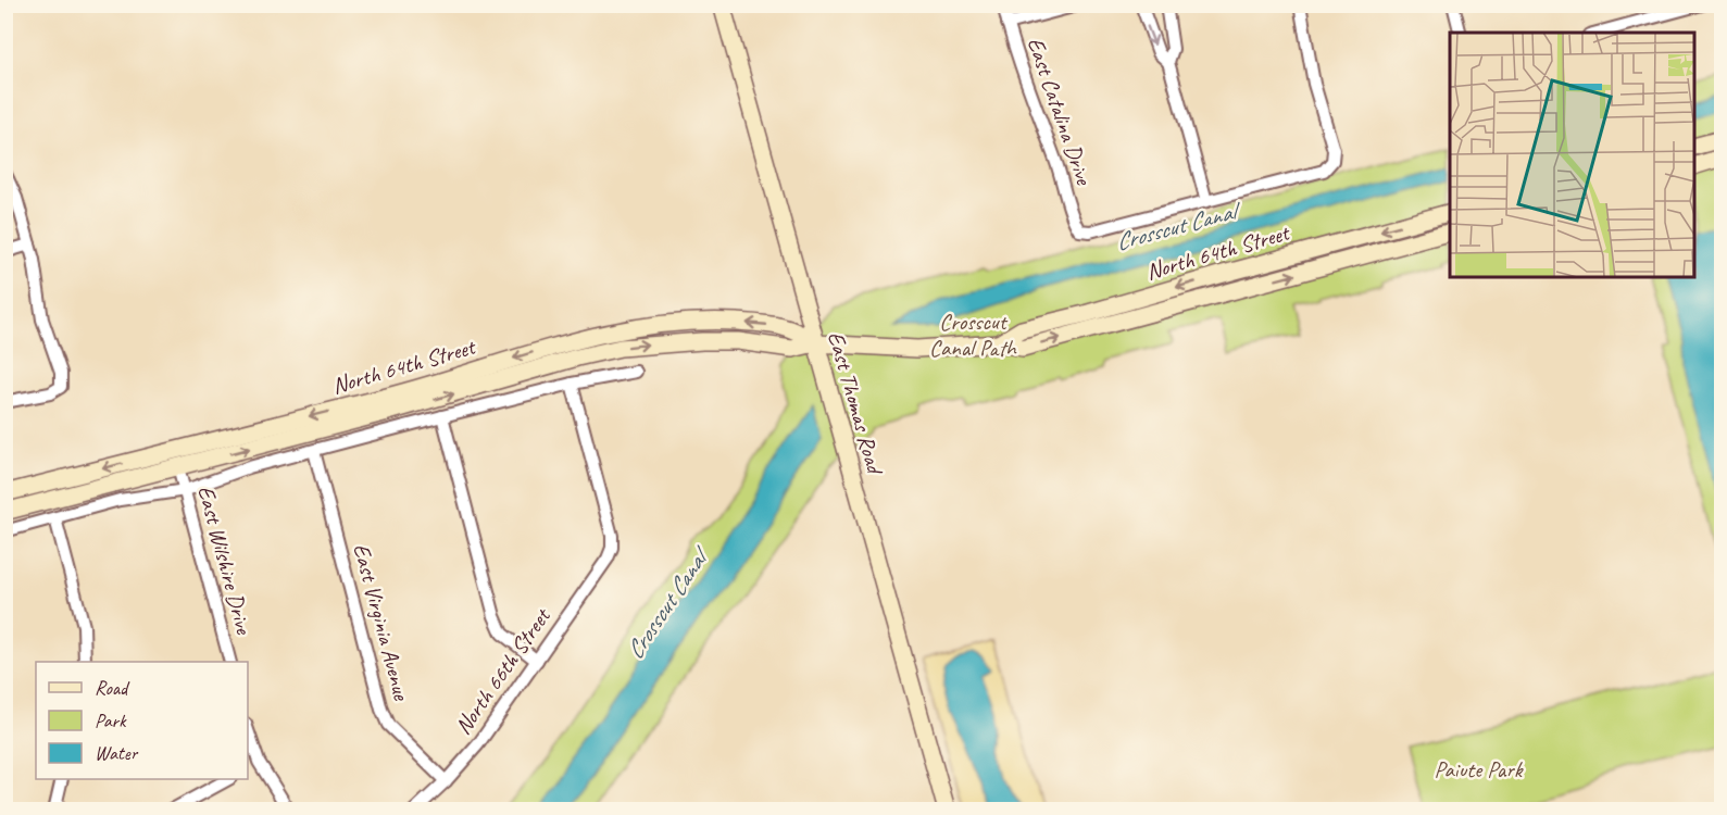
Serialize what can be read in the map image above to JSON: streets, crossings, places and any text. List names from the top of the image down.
{
  "streets": {
    "main road": ["North 64th Street", "East Thomas Road"],
    "street": [
      "East Catalina Drive",
      "East Wilshire Drive",
      "East Virginia Avenue",
      "North 66th Street"
    ]
  },
  "crossings": [
    ["North 64th Street", "East Thomas Road"],
    ["North 64th Street", "East Wilshire Drive"],
    ["East Virginia Avenue", "North 66th Street"]
  ],
  "water": ["Crosscut Canal"],
  "parks": ["Crosscut Canal Path", "Paiute Park"],
  "legend": ["Road", "Park", "Water"]
}
